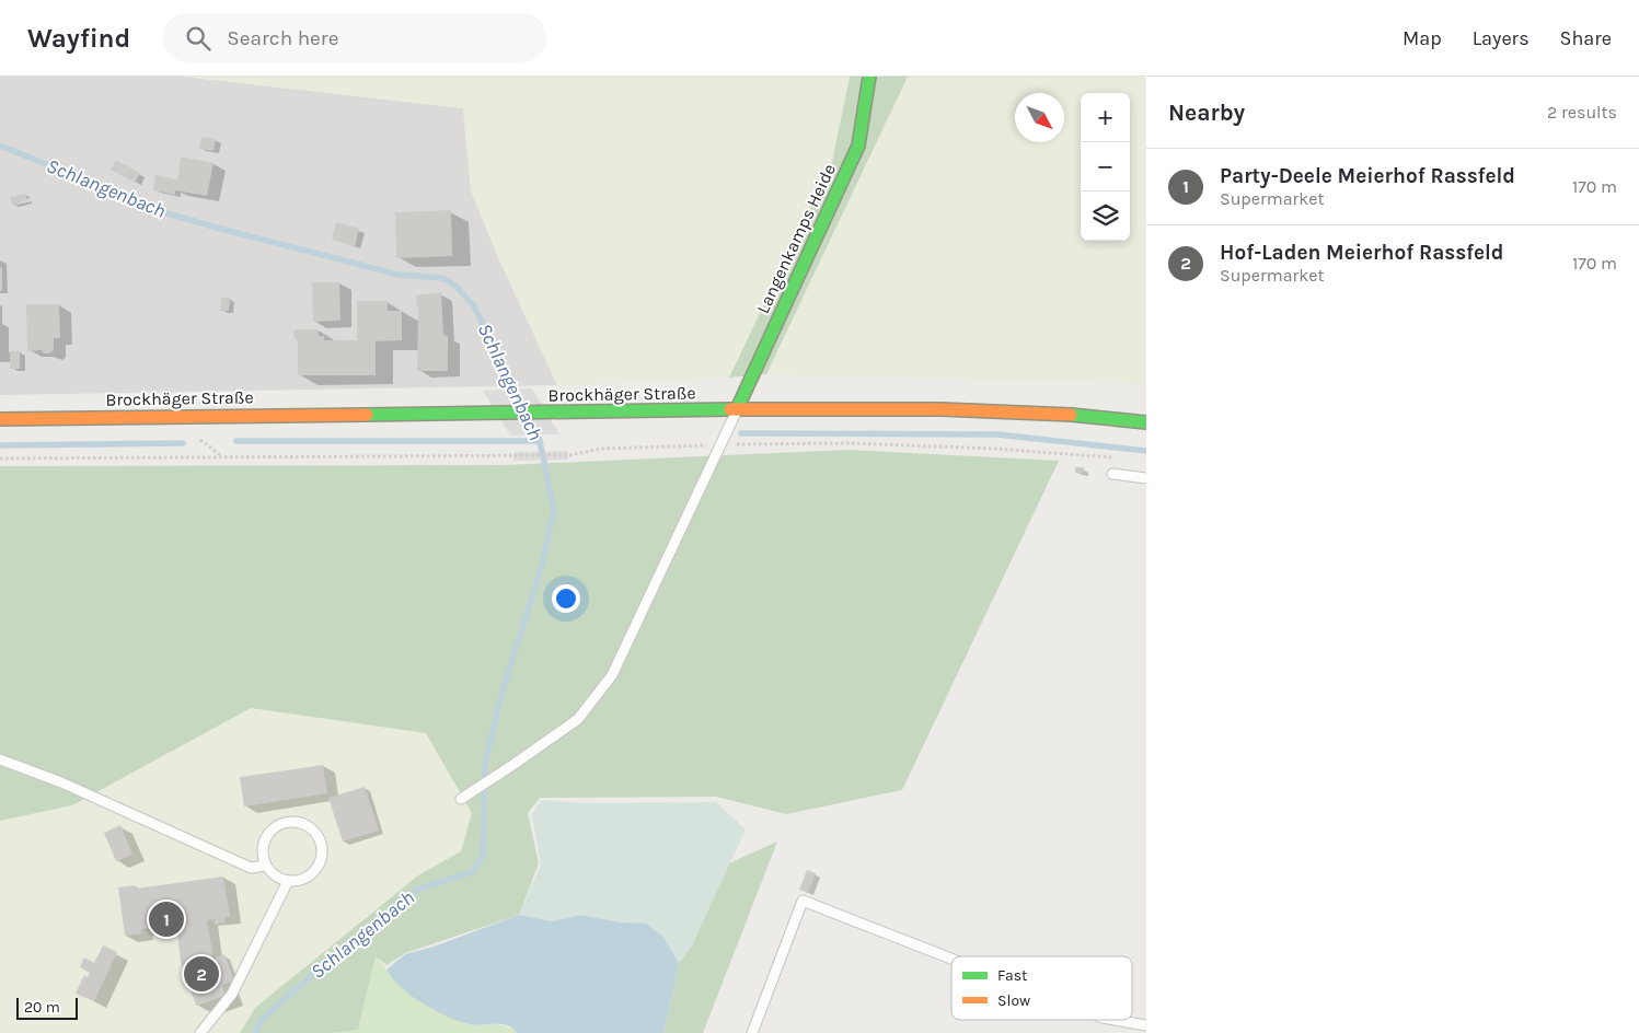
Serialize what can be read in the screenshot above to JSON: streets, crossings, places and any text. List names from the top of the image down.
{
  "streets": {
    "main road": ["Langenkamps Heide", "Brockhäger Straße"]
  },
  "crossings": [
    ["Langenkamps Heide", "Brockhäger Straße"]
  ],
  "water": ["Schlangenbach"],
  "legend": ["Fast", "Slow"],
  "scale_bar": "20 m",
  "north": "bottom right",
  "page": {
    "header": "Wayfind",
    "search": "Search here",
    "nav": ["Map", "Layers", "Share"],
    "heading": ["Nearby", "2 results"],
    "map_buttons": ["+", "−"],
    "list": [
      {
        "mark": "1",
        "name": "Party-Deele Meierhof Rassfeld",
        "note": "Supermarket",
        "value": "170 m"
      },
      {
        "mark": "2",
        "name": "Hof-Laden Meierhof Rassfeld",
        "note": "Supermarket",
        "value": "170 m"
      }
    ],
    "pins": ["1", "2"],
    "scale": "20 m"
  }
}
